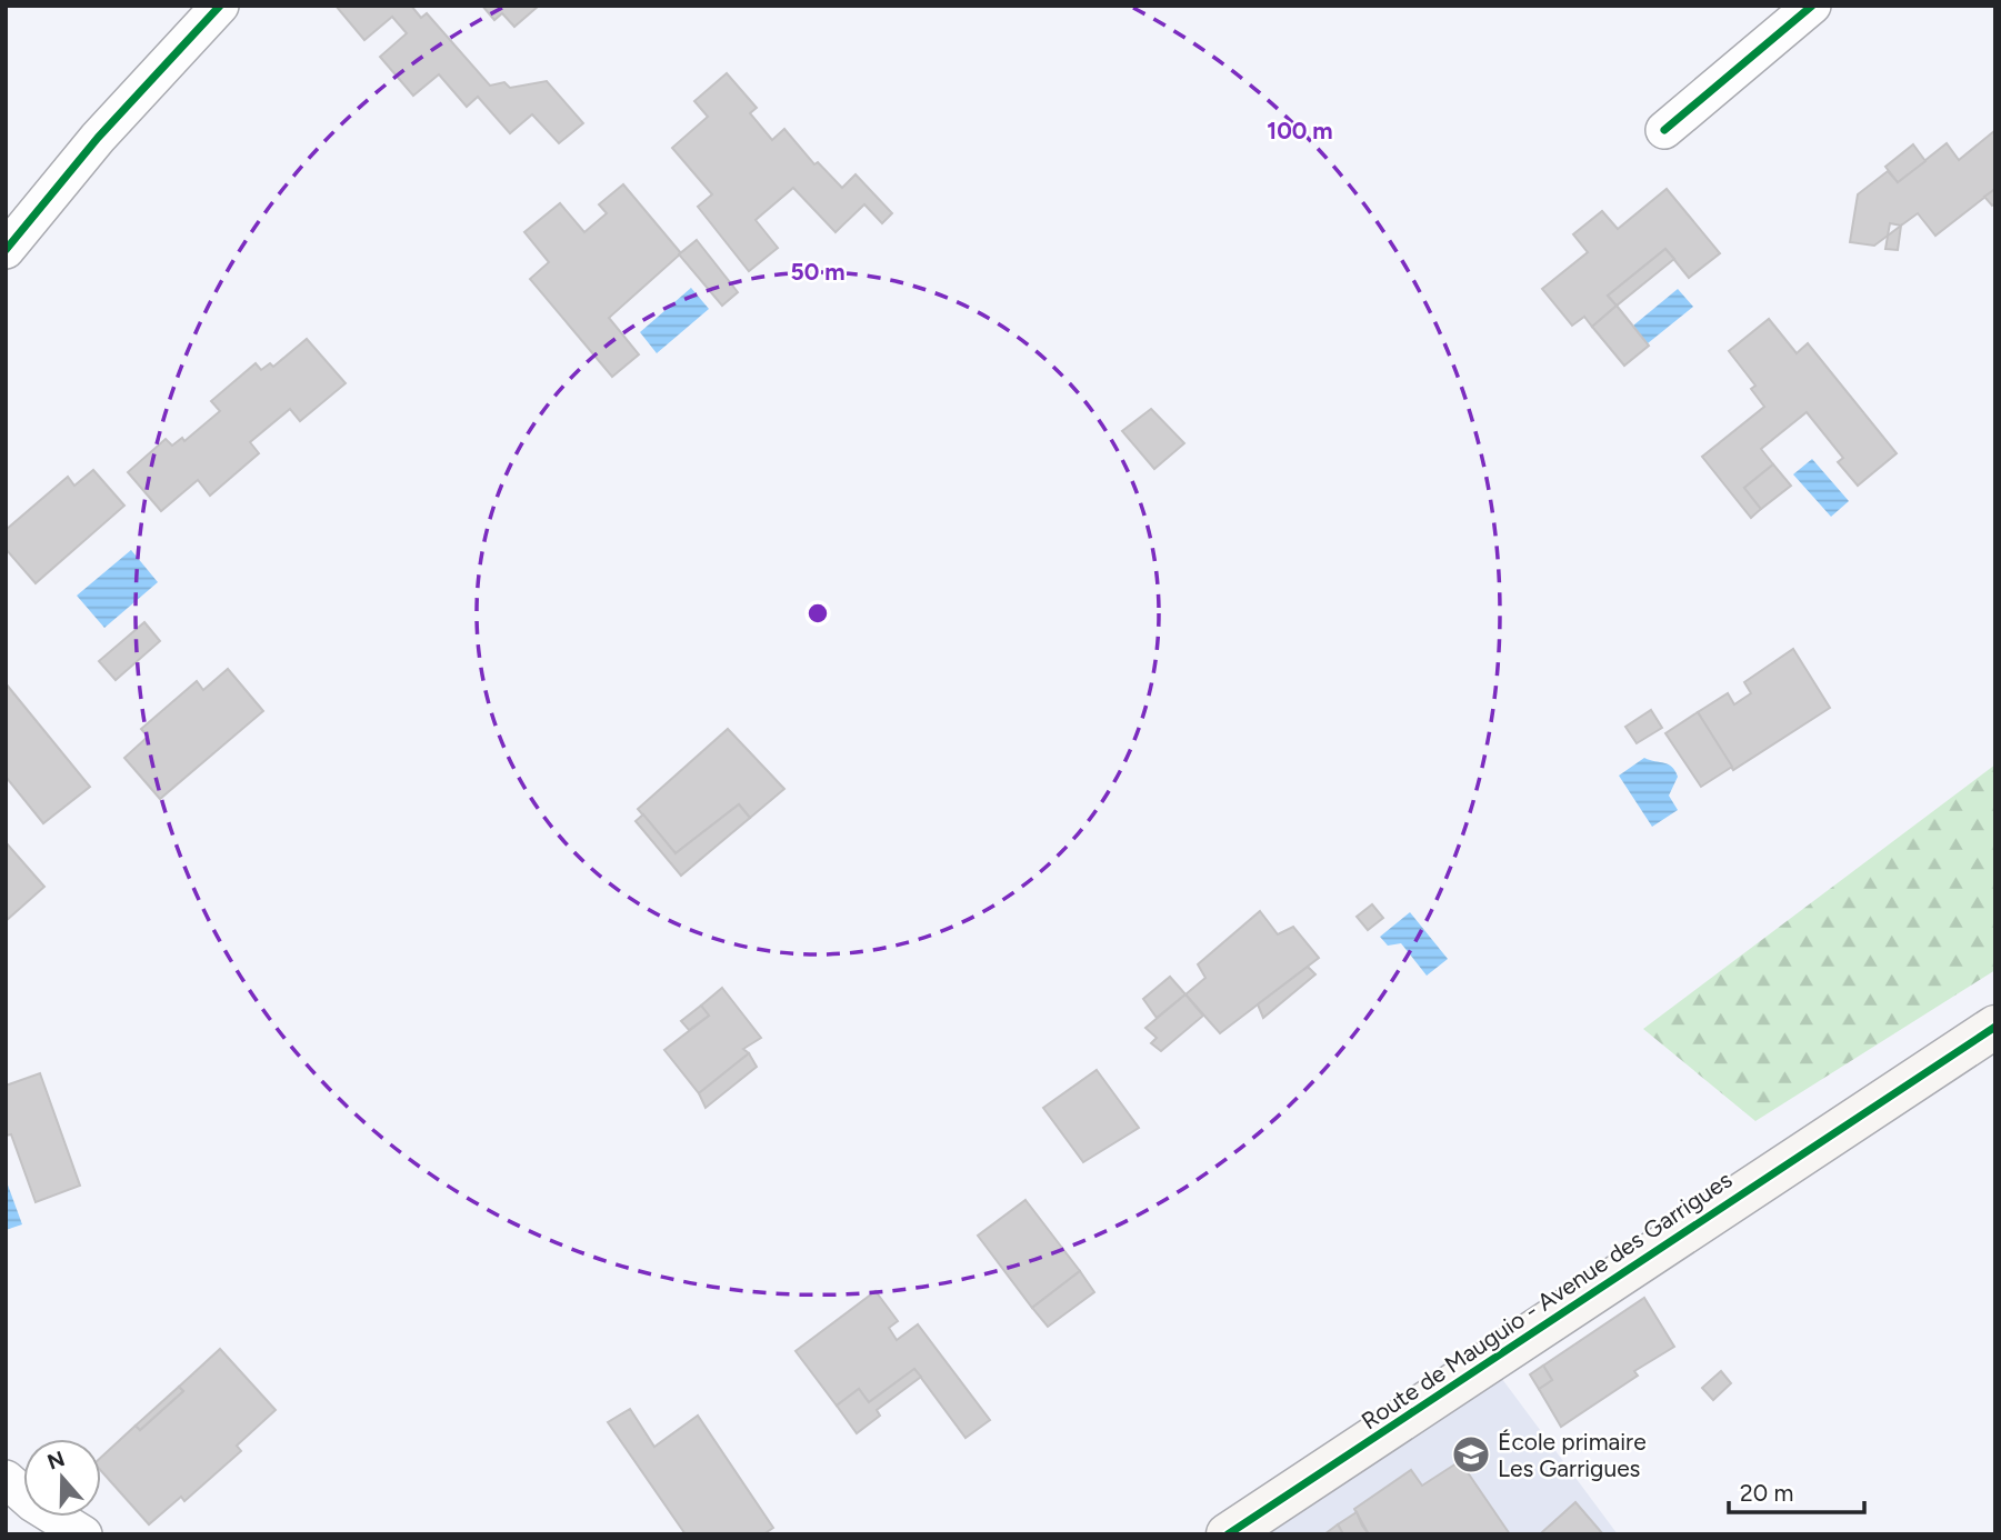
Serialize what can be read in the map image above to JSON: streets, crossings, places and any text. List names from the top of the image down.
{
  "streets": {
    "street": ["Route de Mauguio - Avenue des Garrigues"]
  },
  "places": {
    "school or university": ["École primaire Les Garrigues"]
  },
  "scale_bar": "20 m",
  "north": "top",
  "rings": ["100 m", "50 m"]
}
